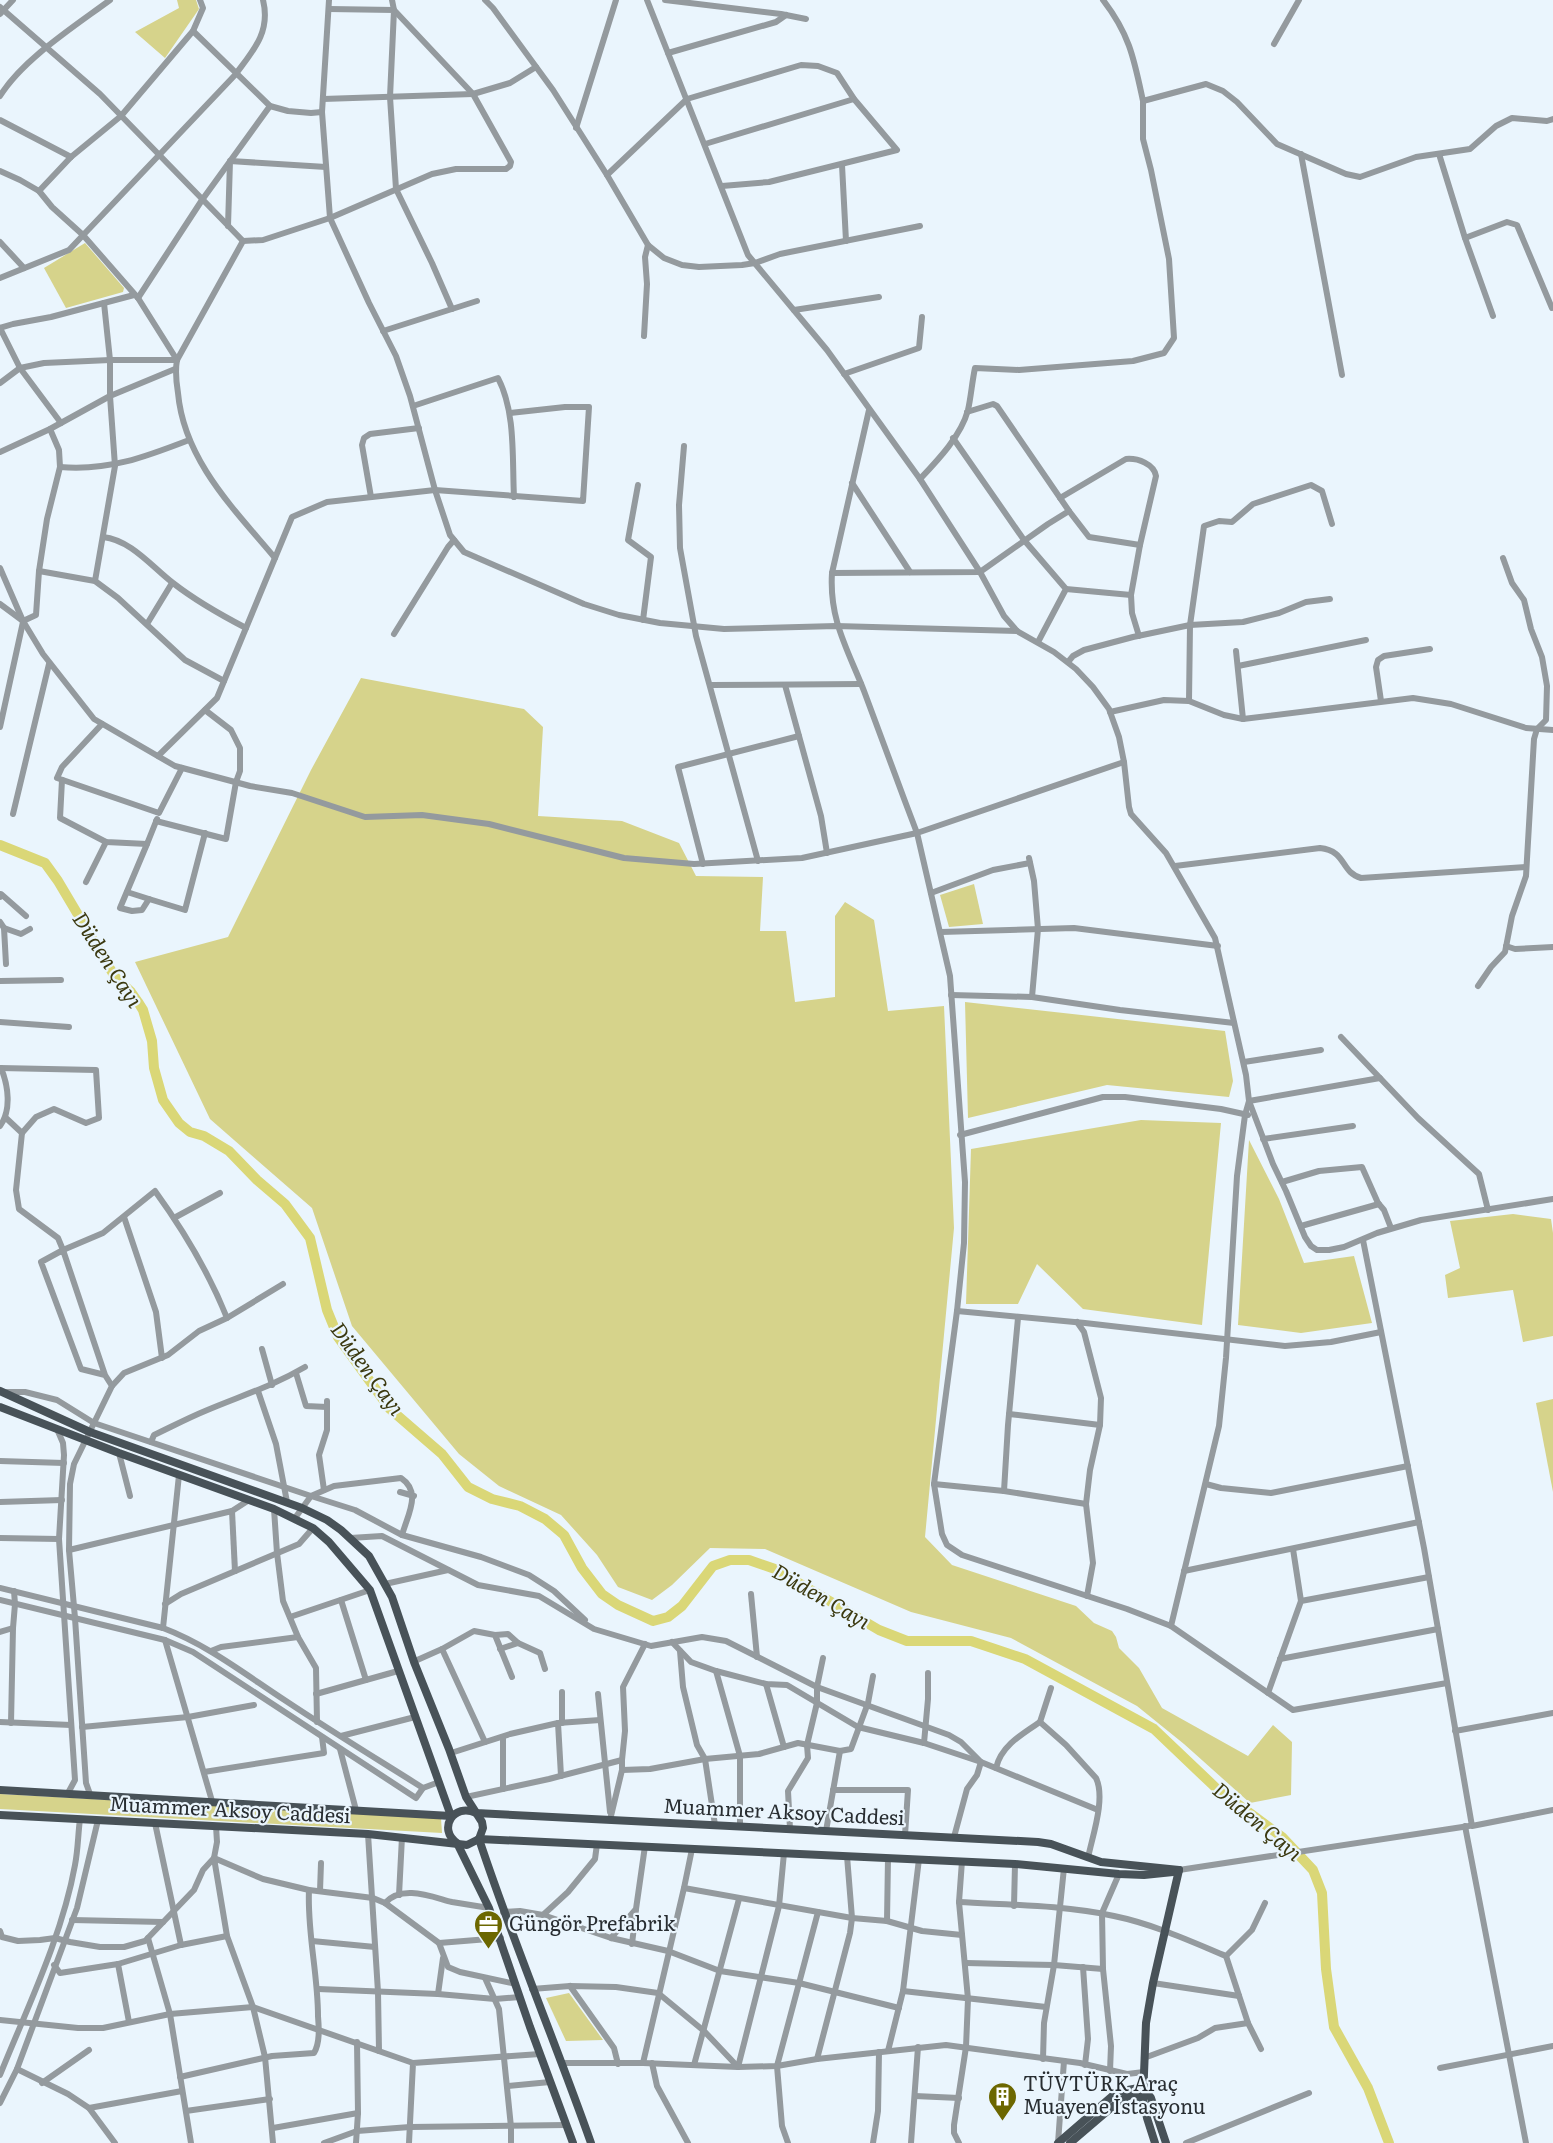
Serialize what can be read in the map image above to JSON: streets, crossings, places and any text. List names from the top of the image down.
{
  "streets": {
    "main road": ["Muammer Aksoy Caddesi"]
  },
  "water": ["Düden Çayı"],
  "places": {
    "office": ["Güngör Prefabrik"],
    "building": ["TÜVTÜRK Araç Muayene İstasyonu"]
  }
}
